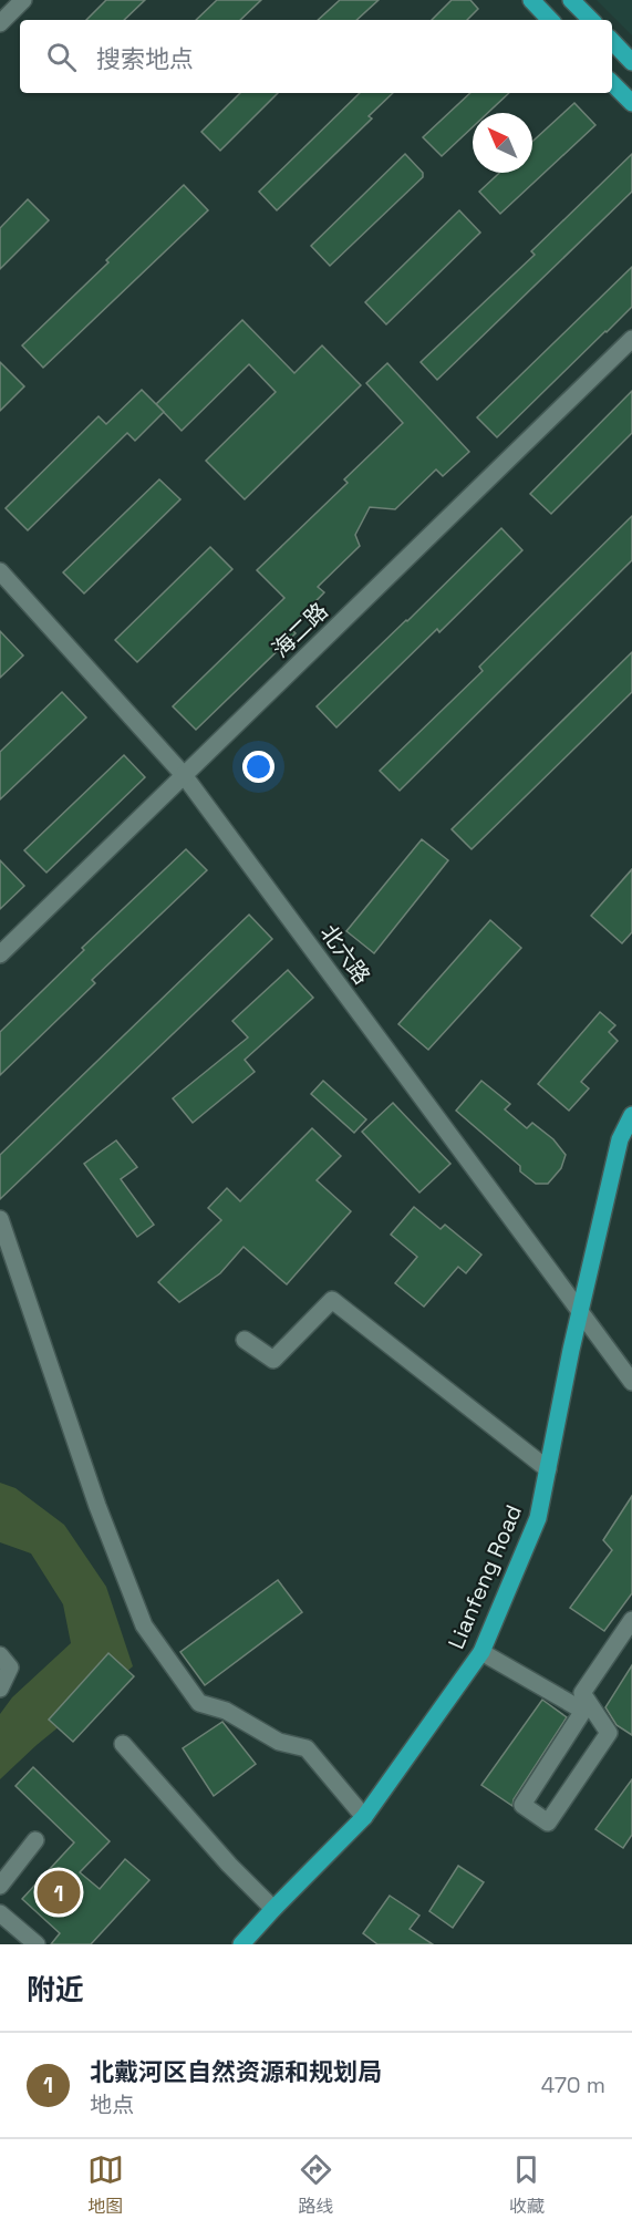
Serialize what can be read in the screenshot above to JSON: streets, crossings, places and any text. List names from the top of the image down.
{
  "streets": {
    "main road": ["Lianfeng Road"],
    "street": ["海二路", "北六路"]
  },
  "crossings": [
    ["海二路", "北六路"],
    ["北六路", "Lianfeng Road"]
  ],
  "north": "top left",
  "page": {
    "search": "搜索地点",
    "pins": "1",
    "heading": "附近",
    "list": [
      {
        "mark": "1",
        "name": "北戴河区自然资源和规划局",
        "note": "地点",
        "value": "470 m"
      }
    ],
    "nav": ["地图", "路线", "收藏"]
  }
}
